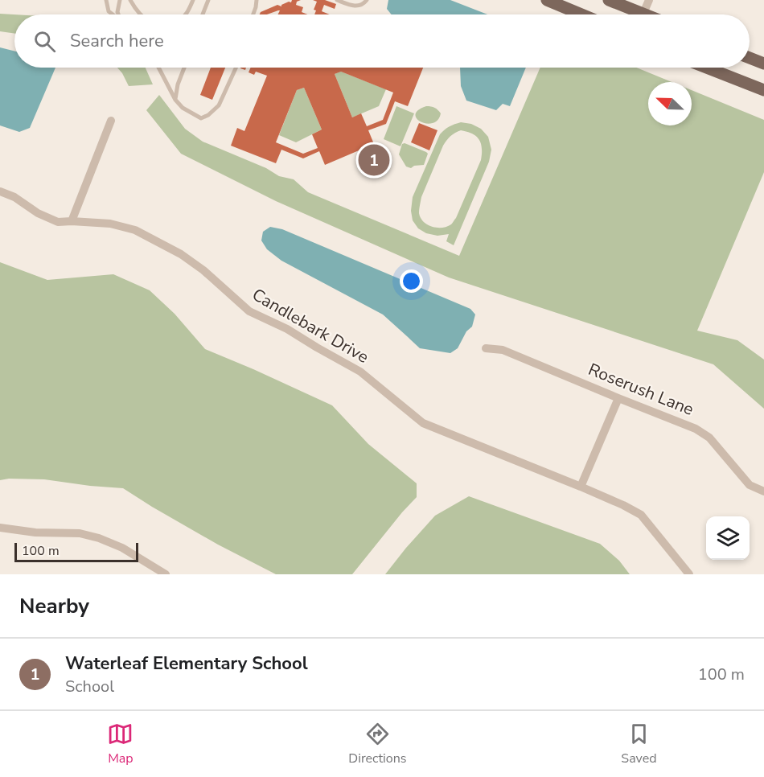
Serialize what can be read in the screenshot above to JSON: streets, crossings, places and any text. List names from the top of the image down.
{
  "streets": {
    "street": ["Candlebark Drive", "Roserush Lane"]
  },
  "scale_bar": "100 m",
  "north": "top left",
  "page": {
    "search": "Search here",
    "pins": "1",
    "scale": "100 m",
    "heading": "Nearby",
    "list": [
      {
        "mark": "1",
        "name": "Waterleaf Elementary School",
        "note": "School",
        "value": "100 m"
      }
    ],
    "nav": ["Map", "Directions", "Saved"]
  }
}
